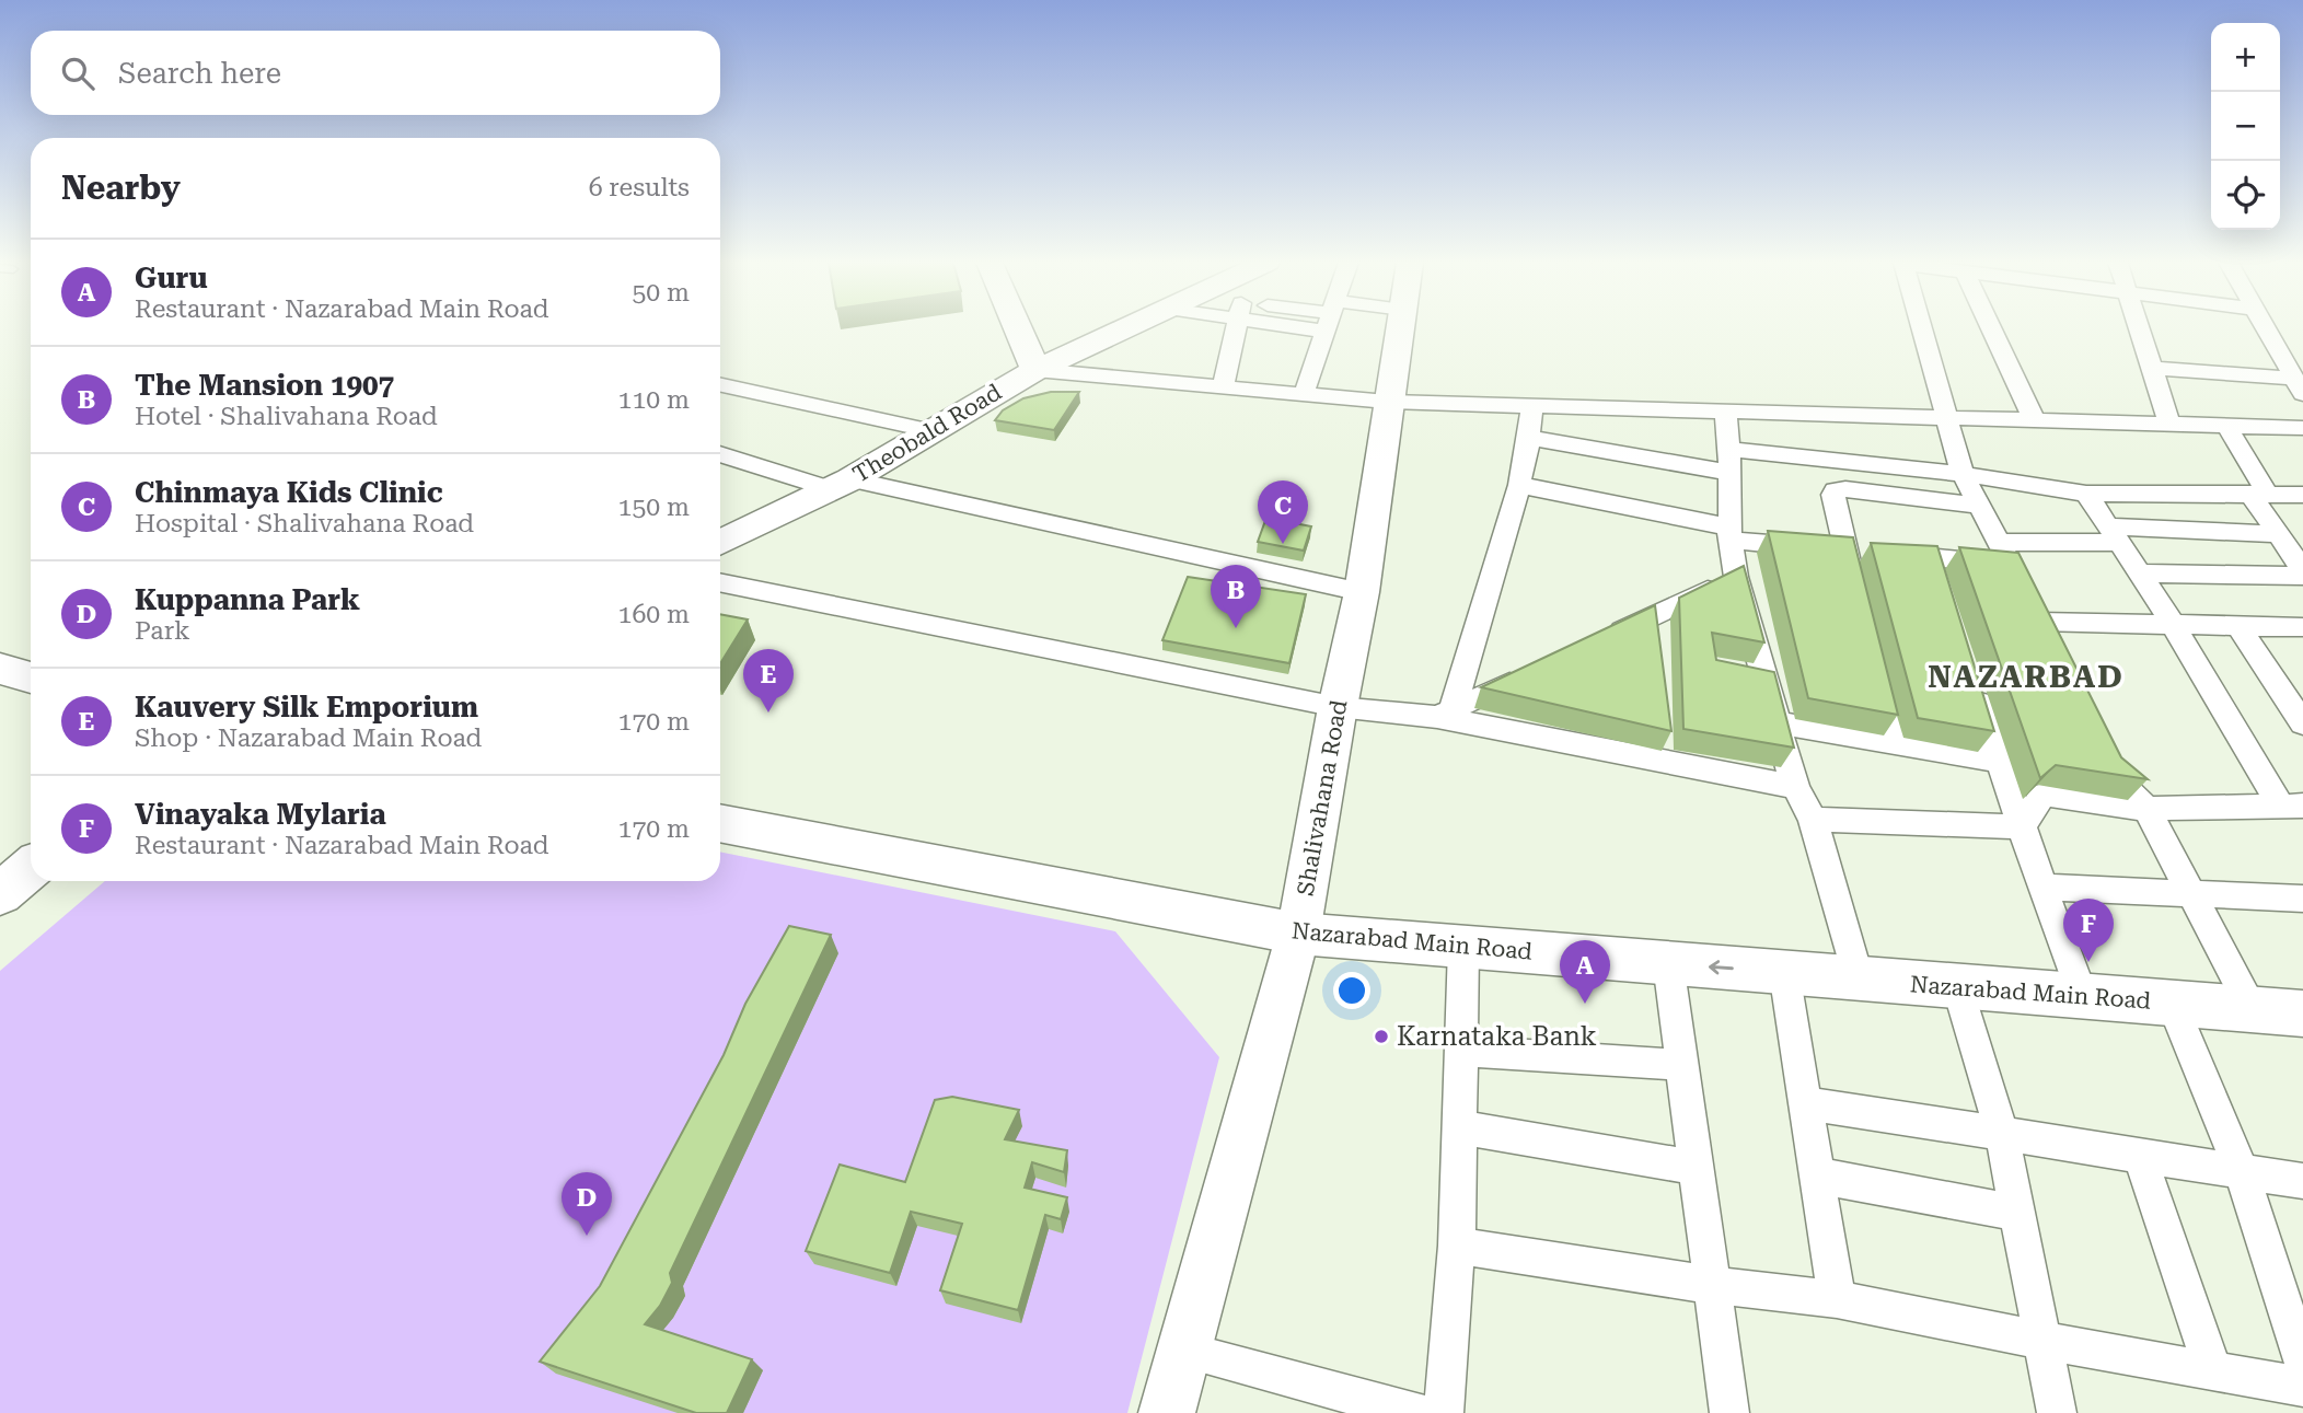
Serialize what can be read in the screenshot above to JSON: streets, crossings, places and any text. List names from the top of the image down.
{
  "streets": {
    "main road": ["Nazarabad Main Road"],
    "street": ["Theobald Road", "Shalivahana Road"]
  },
  "crossings": [
    ["Shalivahana Road", "Nazarabad Main Road"]
  ],
  "districts": ["NAZARBAD"],
  "places": ["Karnataka Bank"],
  "page": {
    "map_buttons": ["+", "−"],
    "search": "Search here",
    "heading": ["Nearby", "6 results"],
    "list": [
      {
        "mark": "A",
        "name": "Guru",
        "note": "Restaurant · Nazarabad Main Road",
        "value": "50 m"
      },
      {
        "mark": "B",
        "name": "The Mansion 1907",
        "note": "Hotel · Shalivahana Road",
        "value": "110 m"
      },
      {
        "mark": "C",
        "name": "Chinmaya Kids Clinic",
        "note": "Hospital · Shalivahana Road",
        "value": "150 m"
      },
      {
        "mark": "D",
        "name": "Kuppanna Park",
        "note": "Park",
        "value": "160 m"
      },
      {
        "mark": "E",
        "name": "Kauvery Silk Emporium",
        "note": "Shop · Nazarabad Main Road",
        "value": "170 m"
      },
      {
        "mark": "F",
        "name": "Vinayaka Mylaria",
        "note": "Restaurant · Nazarabad Main Road",
        "value": "170 m"
      }
    ],
    "pins": [
      "C",
      "B",
      "E",
      "F",
      "A",
      "D"
    ]
  }
}
